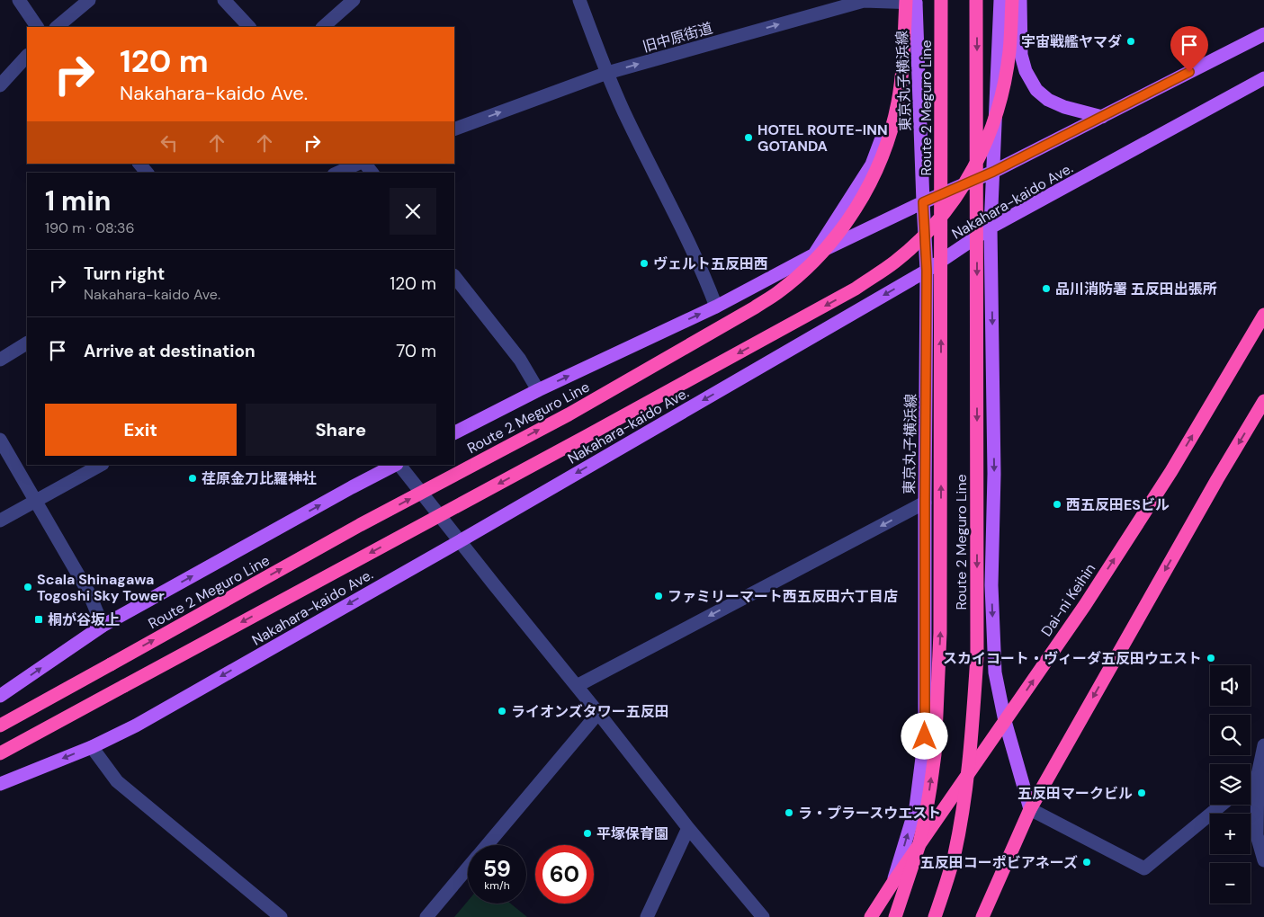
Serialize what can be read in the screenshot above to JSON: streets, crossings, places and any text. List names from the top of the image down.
{
  "streets": {
    "highway": ["Route 2 Meguro Line", "Dai-ni Keihin"],
    "main road": ["東京丸子横浜線", "Nakahara-kaido Ave."],
    "street": ["旧中原街道"]
  },
  "crossings": [
    ["旧中原街道", "東京丸子横浜線"],
    ["旧中原街道", "Route 2 Meguro Line"],
    ["東京丸子横浜線", "Route 2 Meguro Line"],
    ["東京丸子横浜線", "Nakahara-kaido Ave."],
    ["東京丸子横浜線", "Dai-ni Keihin"]
  ],
  "one_way": ["旧中原街道"],
  "places": {
    "other": [
      "宇宙戦艦ヤマダ",
      "HOTEL ROUTE-INN GOTANDA",
      "ヴェルト五反田西",
      "品川消防署 五反田出張所",
      "荏原金刀比羅神社",
      "西五反田ESビル",
      "Scala Shinagawa Togoshi Sky Tower",
      "ファミリーマート西五反田六丁目店",
      "スカイコート・ヴィーダ五反田ウエスト",
      "ライオンズタワー五反田",
      "五反田マークビル",
      "ラ・プラースウエスト",
      "平塚保育園",
      "五反田コーポビアネーズ"
    ],
    "transit": ["桐が谷坂上"]
  },
  "page": {
    "turn": ["120 m", "Nakahara-kaido Ave."],
    "heading": ["1 min", "190 m · 08:36"],
    "list": [
      {
        "name": "Turn right",
        "note": "Nakahara-kaido Ave.",
        "value": "120 m"
      },
      {
        "name": "Arrive at destination",
        "value": "70 m"
      }
    ],
    "buttons": ["Exit", "Share"],
    "map_buttons": ["+", "−"],
    "speed": "59 km/h",
    "limit": "60"
  }
}
